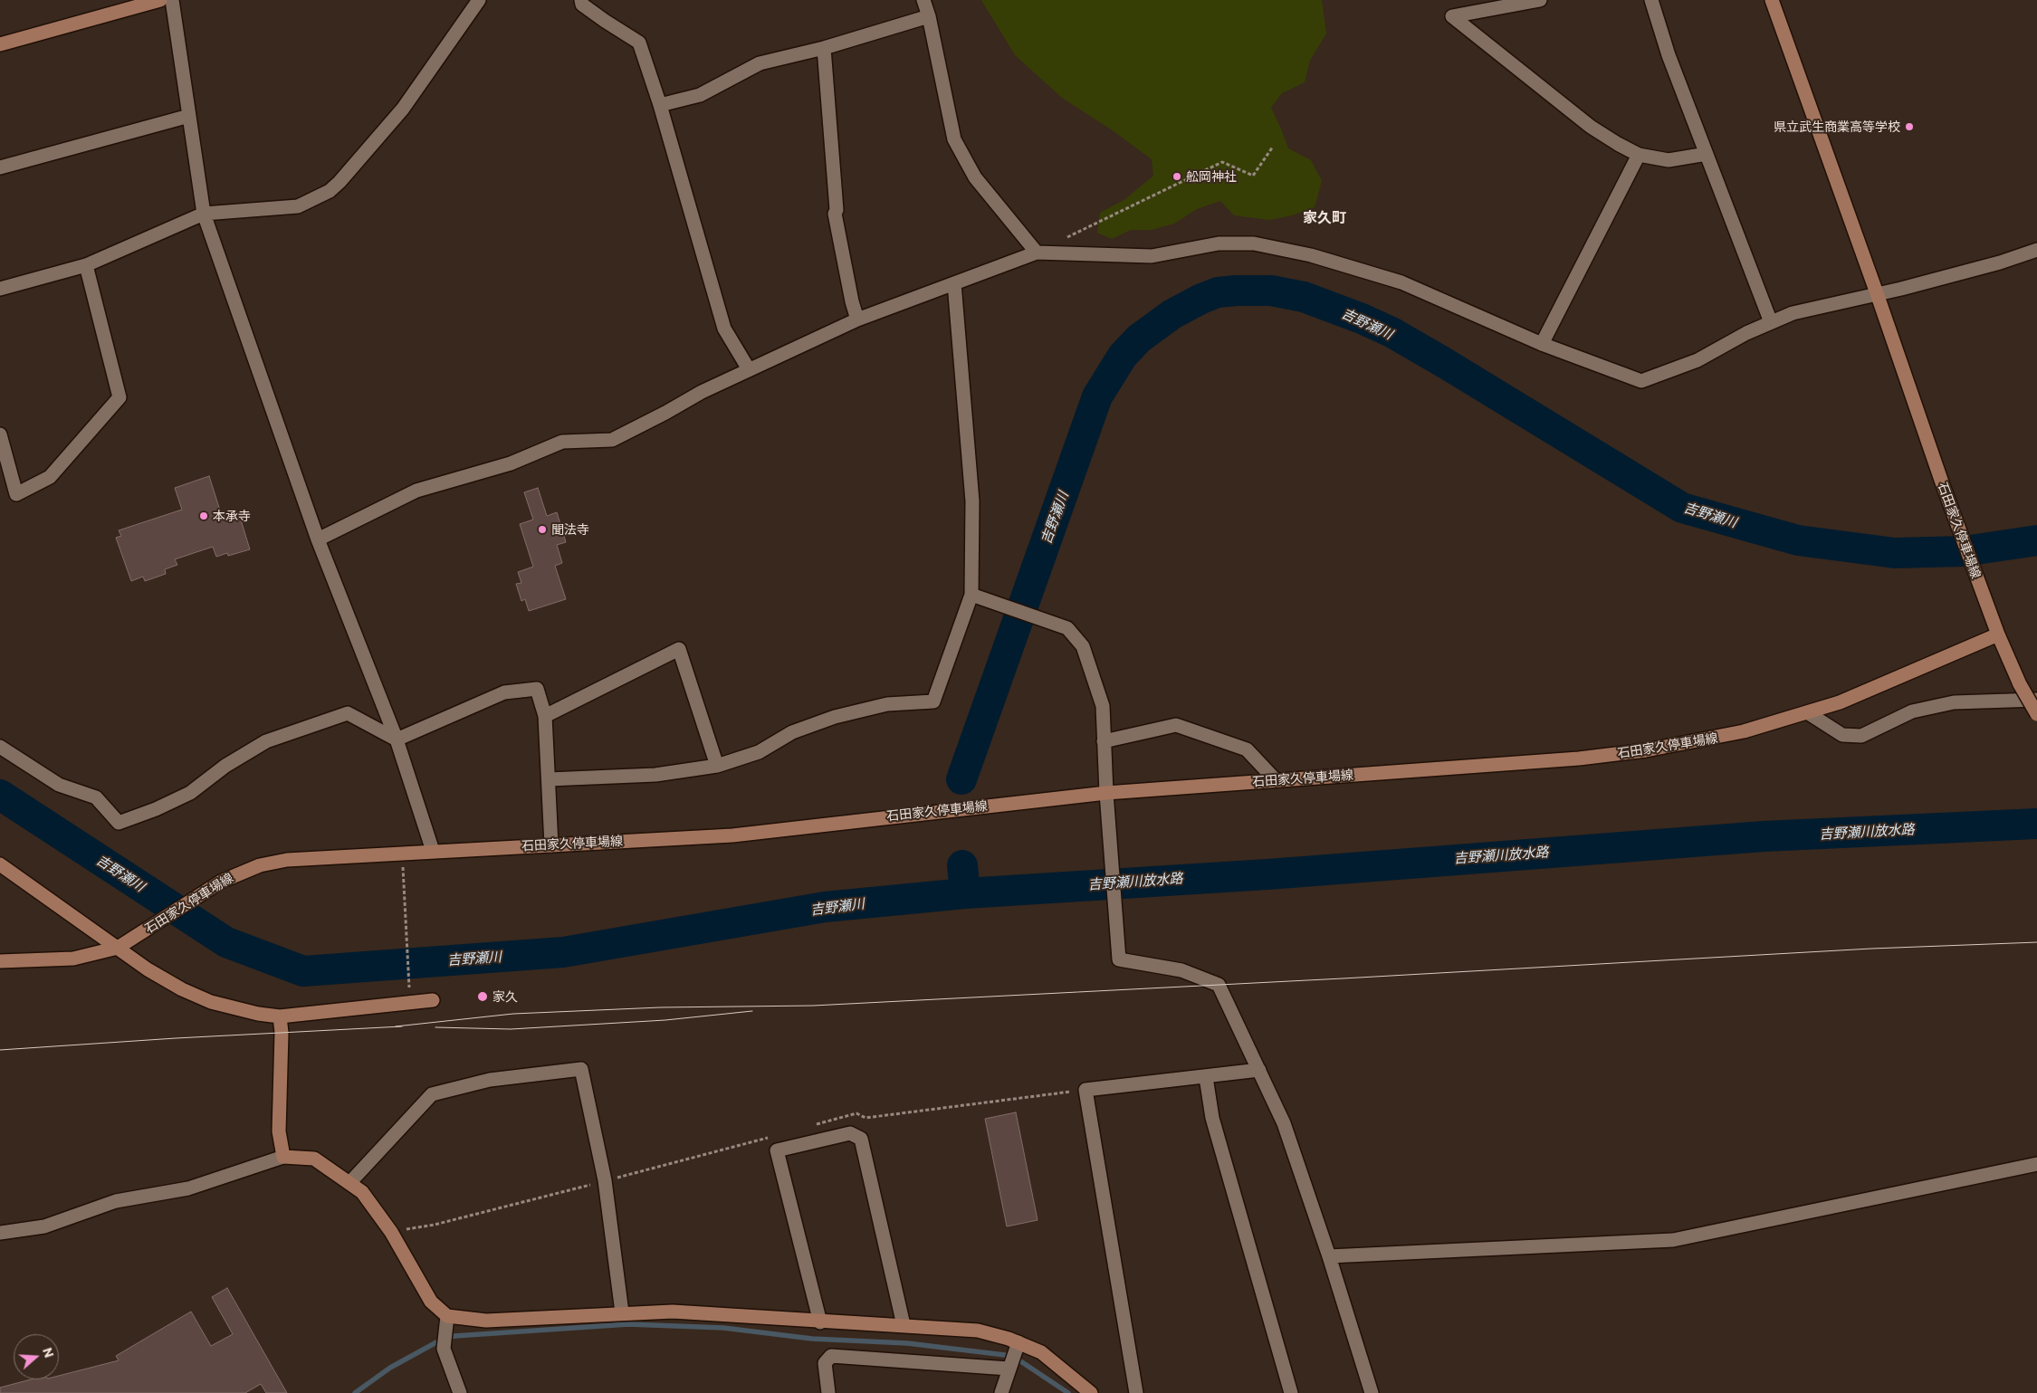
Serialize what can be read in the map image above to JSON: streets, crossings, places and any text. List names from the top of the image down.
{
  "streets": {
    "main road": ["石田家久停車場線"]
  },
  "districts": ["家久町"],
  "water": ["吉野瀬川", "吉野瀬川放水路"],
  "places": [
    "県立武生商業高等学校",
    "舩岡神社",
    "本承寺",
    "聞法寺",
    "家久"
  ],
  "north": "right"
}
